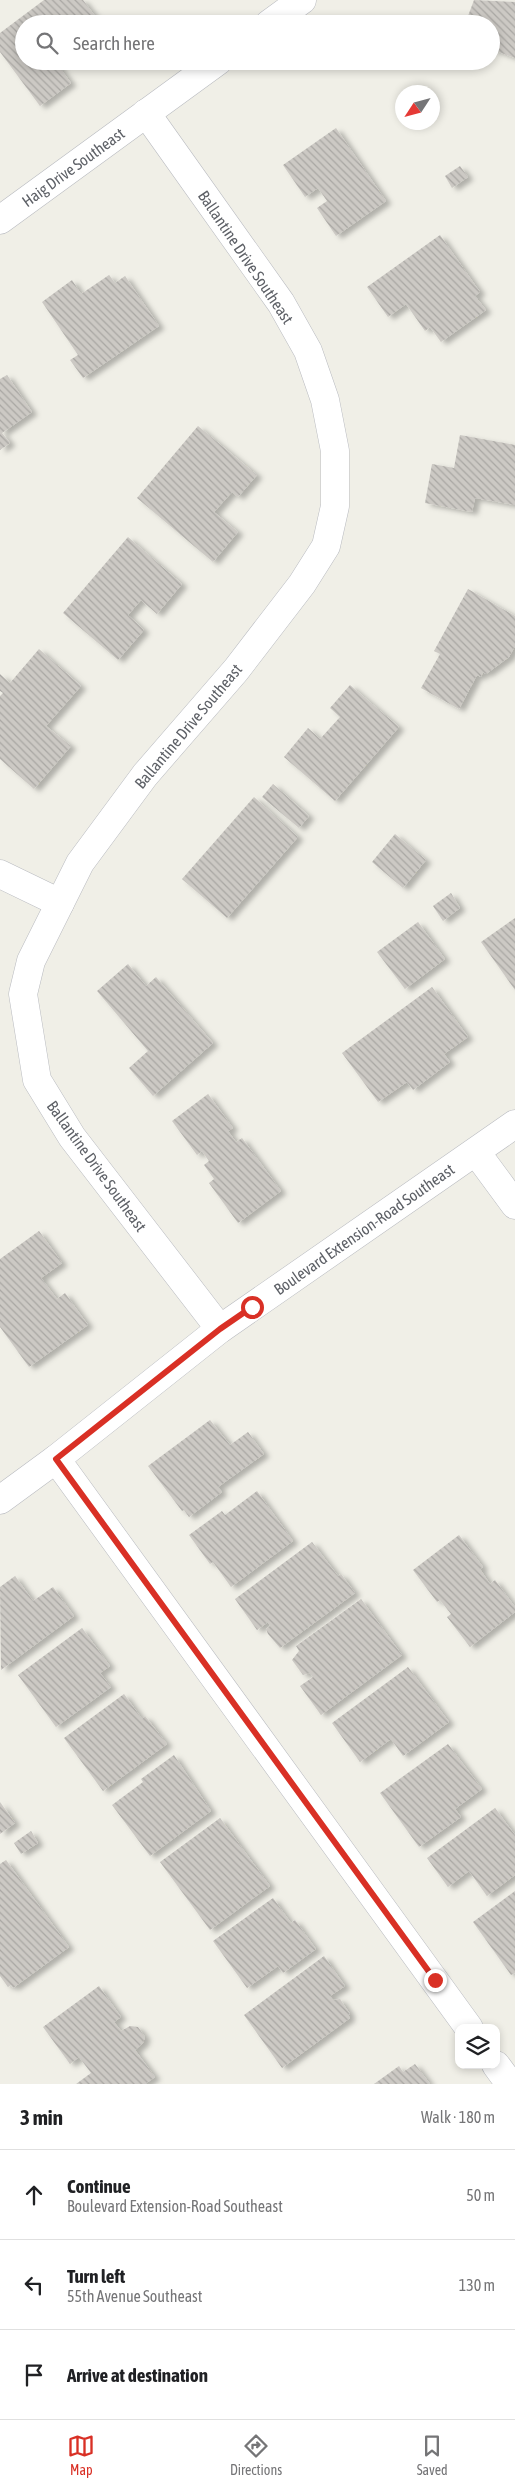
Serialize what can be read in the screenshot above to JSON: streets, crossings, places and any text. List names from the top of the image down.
{
  "streets": {
    "street": ["Haig Drive Southeast", "Ballantine Drive Southeast", "Boulevard Extension-Road Southeast"]
  },
  "crossings": [
    ["Haig Drive Southeast", "Ballantine Drive Southeast"],
    ["Ballantine Drive Southeast", "Boulevard Extension-Road Southeast"]
  ],
  "north": "bottom left",
  "page": {
    "search": "Search here",
    "heading": ["3 min", "Walk · 180 m"],
    "list": [
      ["Continue", "Boulevard Extension-Road Southeast", "50 m"],
      ["Turn left", "55th Avenue Southeast", "130 m"],
      "Arrive at destination"
    ],
    "nav": ["Map", "Directions", "Saved"]
  }
}
